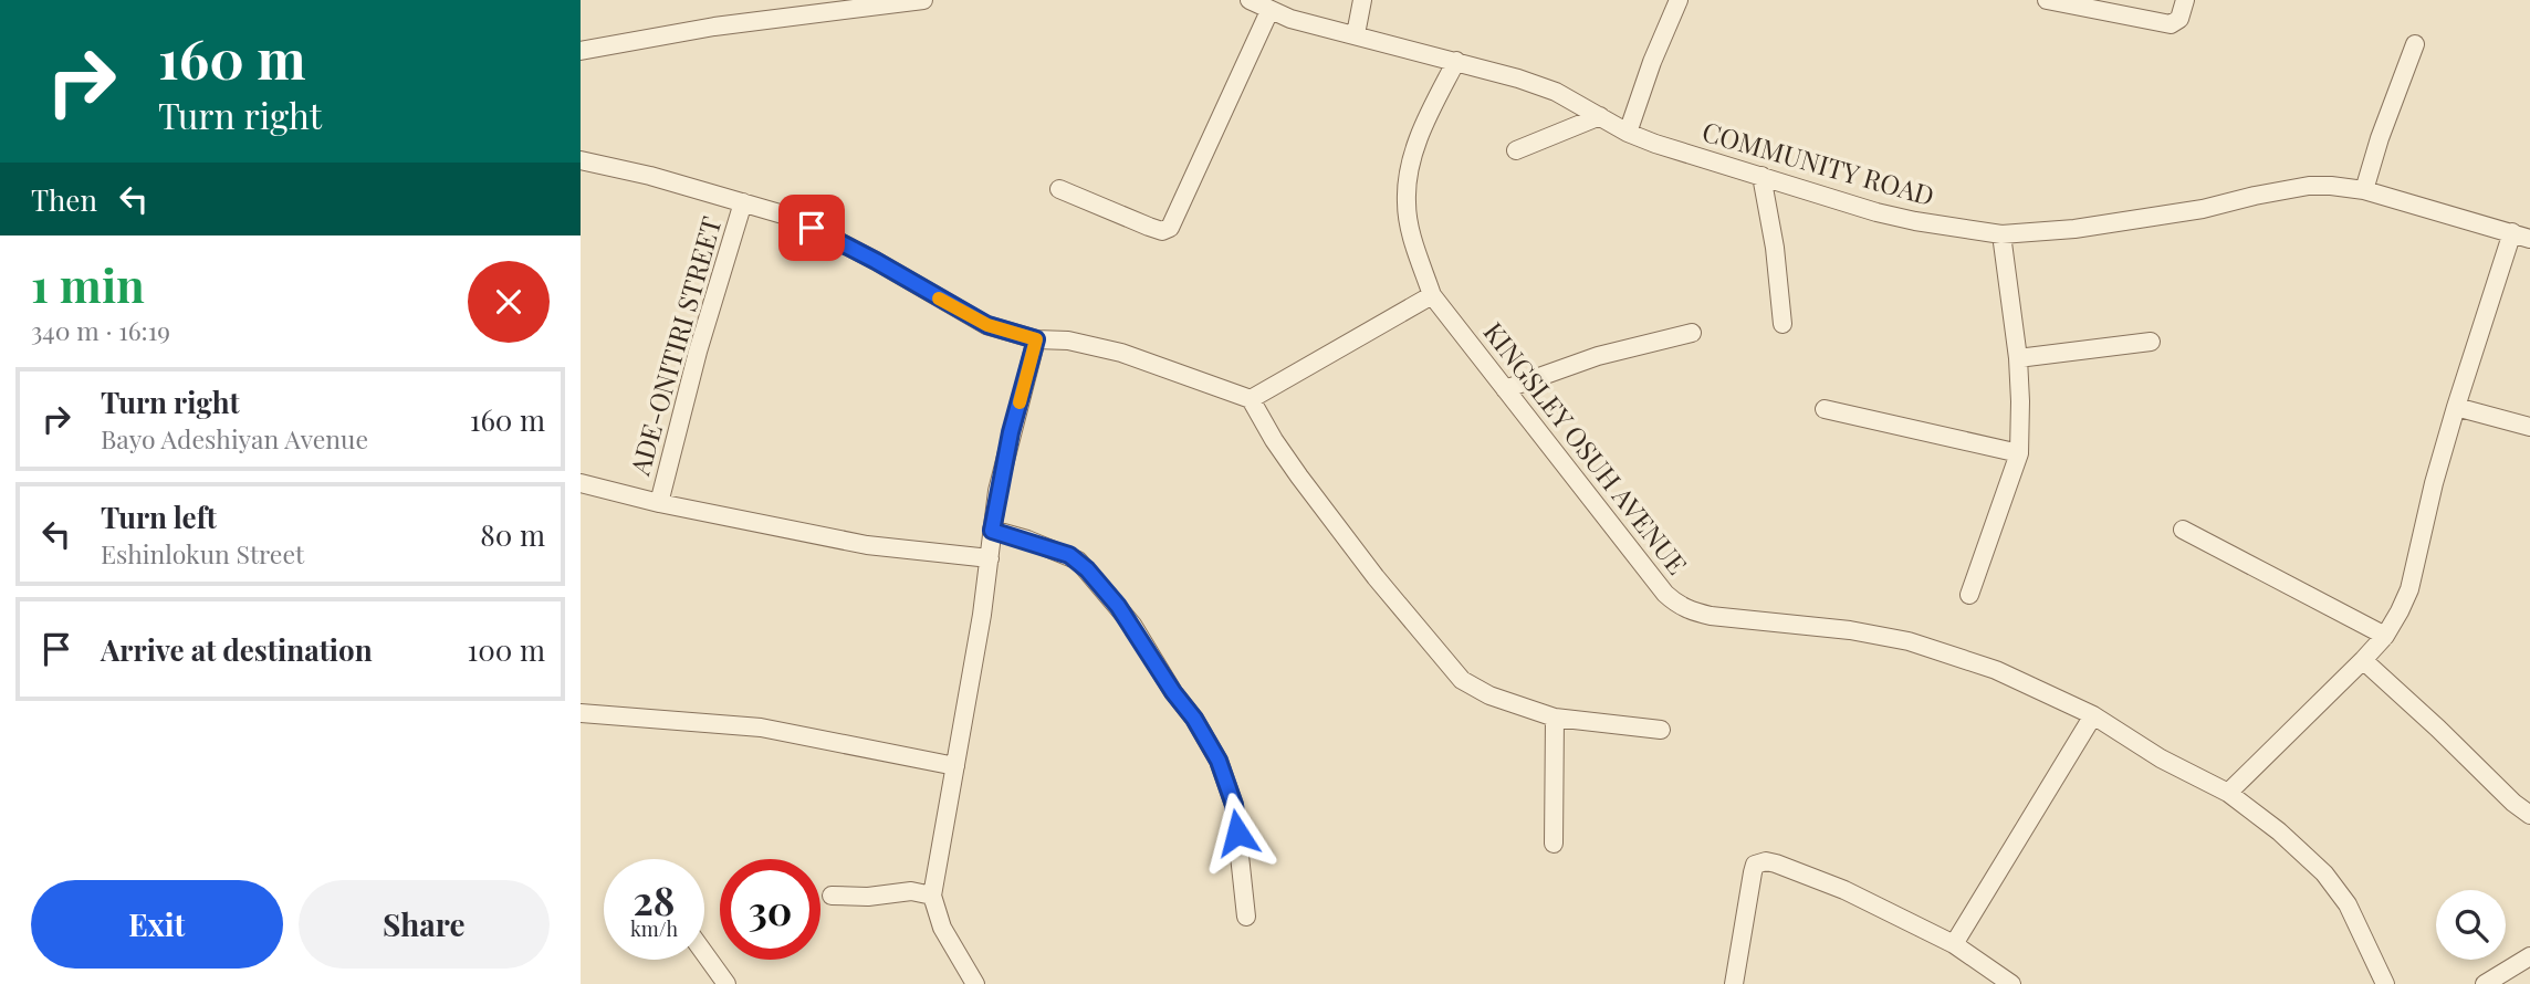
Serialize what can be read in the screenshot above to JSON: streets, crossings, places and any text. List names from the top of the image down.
{
  "streets": {
    "street": ["COMMUNITY ROAD", "ADE-ONITIRI STREET", "KINGSLEY OSUH AVENUE"]
  },
  "crossings": [
    ["COMMUNITY ROAD", "KINGSLEY OSUH AVENUE"]
  ],
  "page": {
    "turn": ["160 m", "Turn right"],
    "then": "Then",
    "heading": ["1 min", "340 m · 16:19"],
    "list": [
      {
        "name": "Turn right",
        "note": "Bayo Adeshiyan Avenue",
        "value": "160 m"
      },
      {
        "name": "Turn left",
        "note": "Eshinlokun Street",
        "value": "80 m"
      },
      {
        "name": "Arrive at destination",
        "value": "100 m"
      }
    ],
    "speed": "28 km/h",
    "limit": "30",
    "buttons": ["Exit", "Share"]
  }
}
